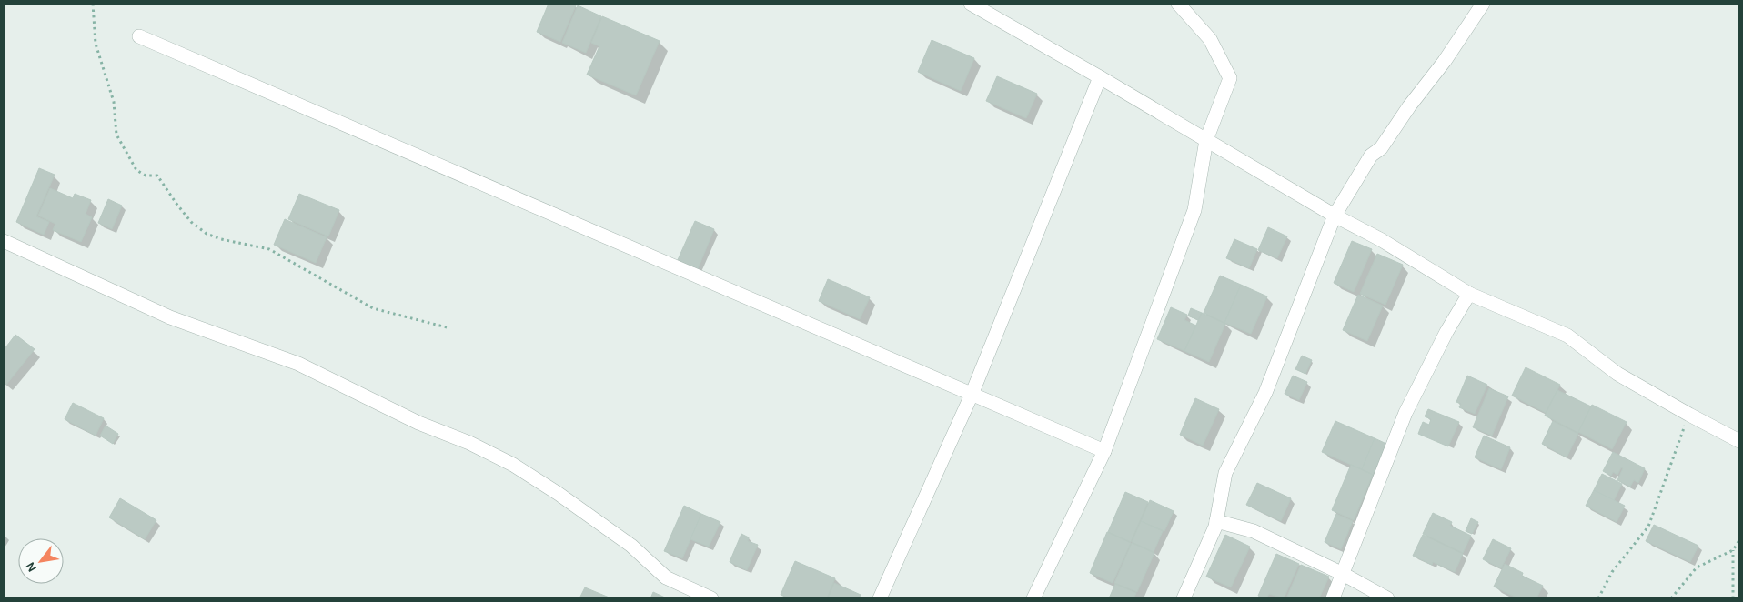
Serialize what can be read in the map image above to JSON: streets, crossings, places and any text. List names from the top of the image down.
{
  "north": "bottom left"
}
